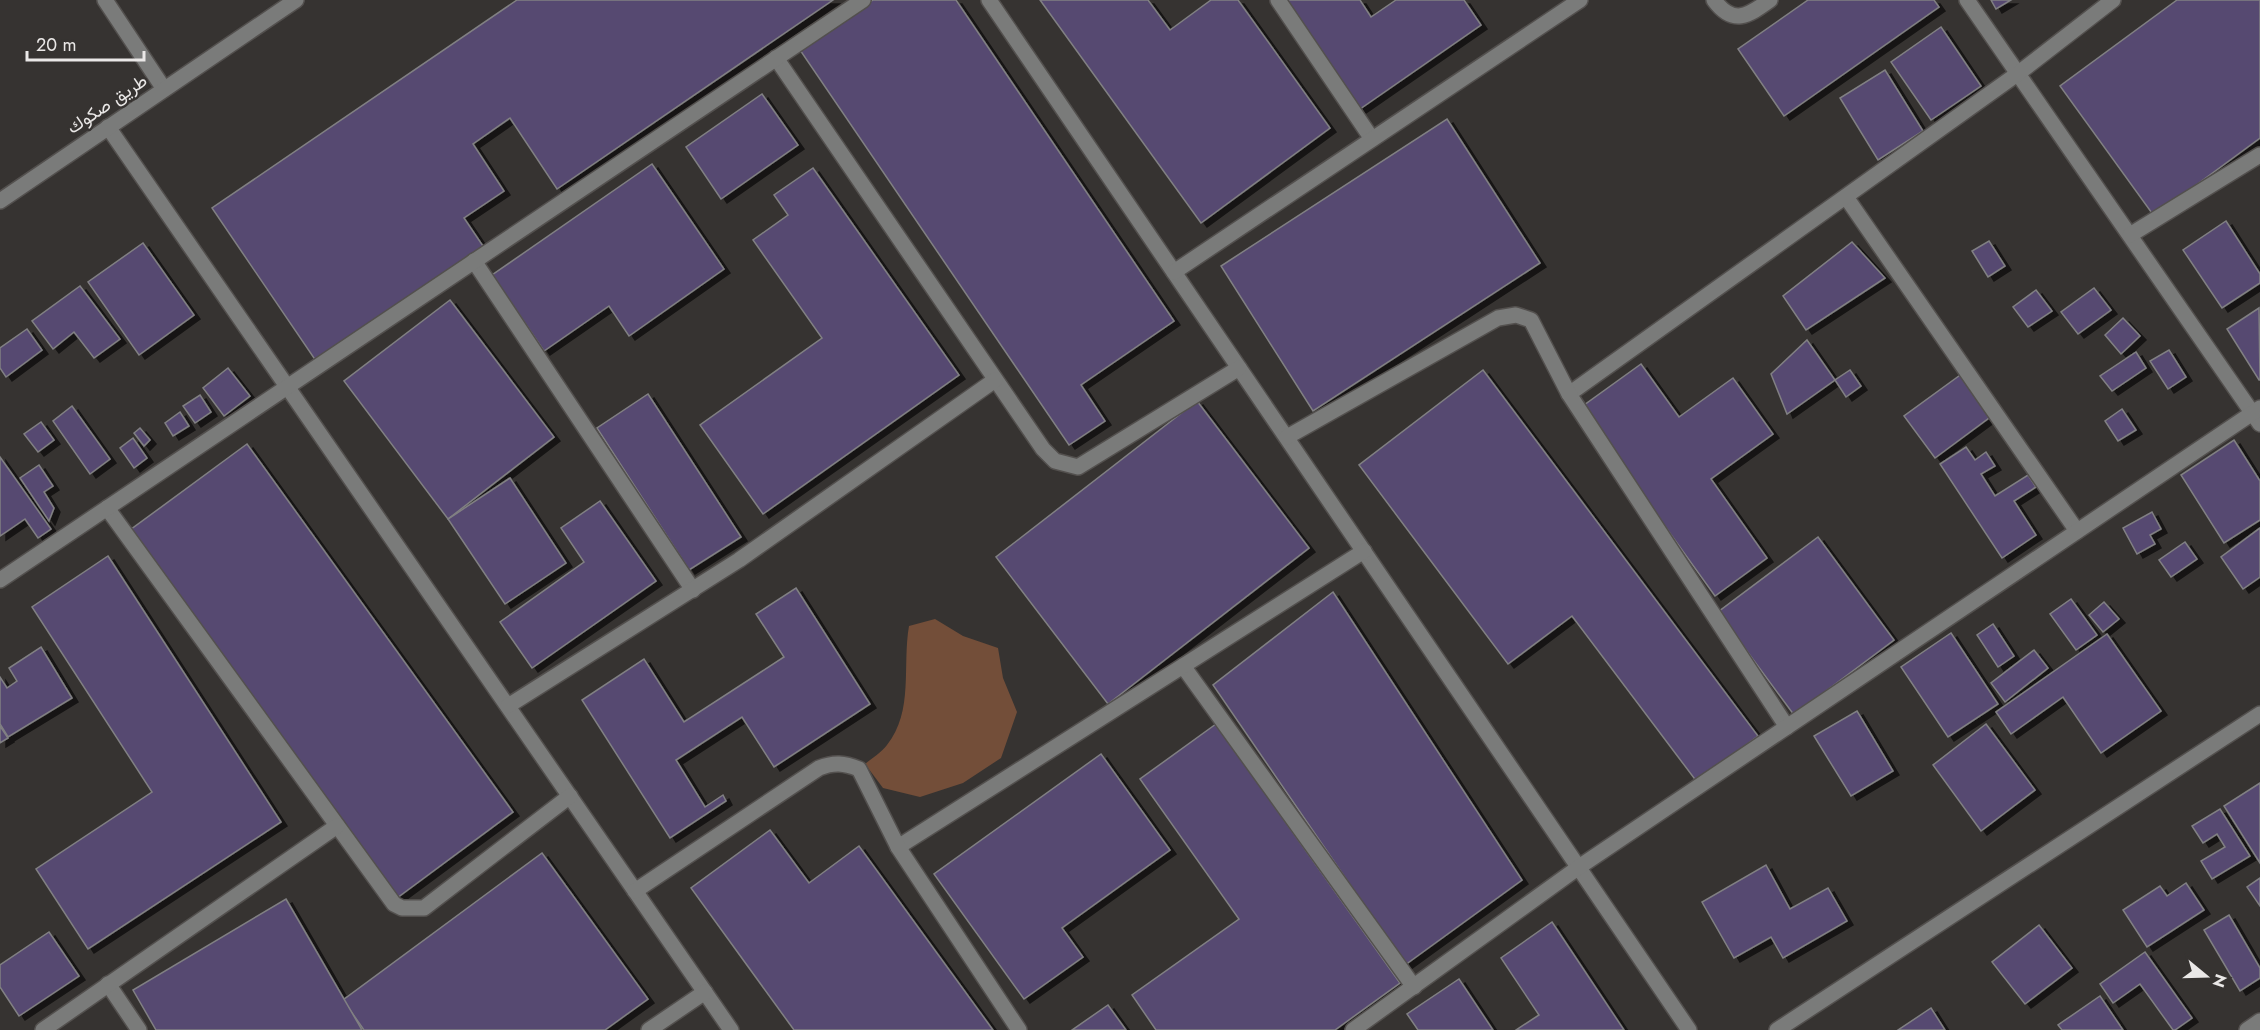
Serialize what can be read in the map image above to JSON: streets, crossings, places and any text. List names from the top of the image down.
{
  "streets": {
    "street": ["طريق صكوك"]
  },
  "scale_bar": "20 m",
  "north": "right"
}
